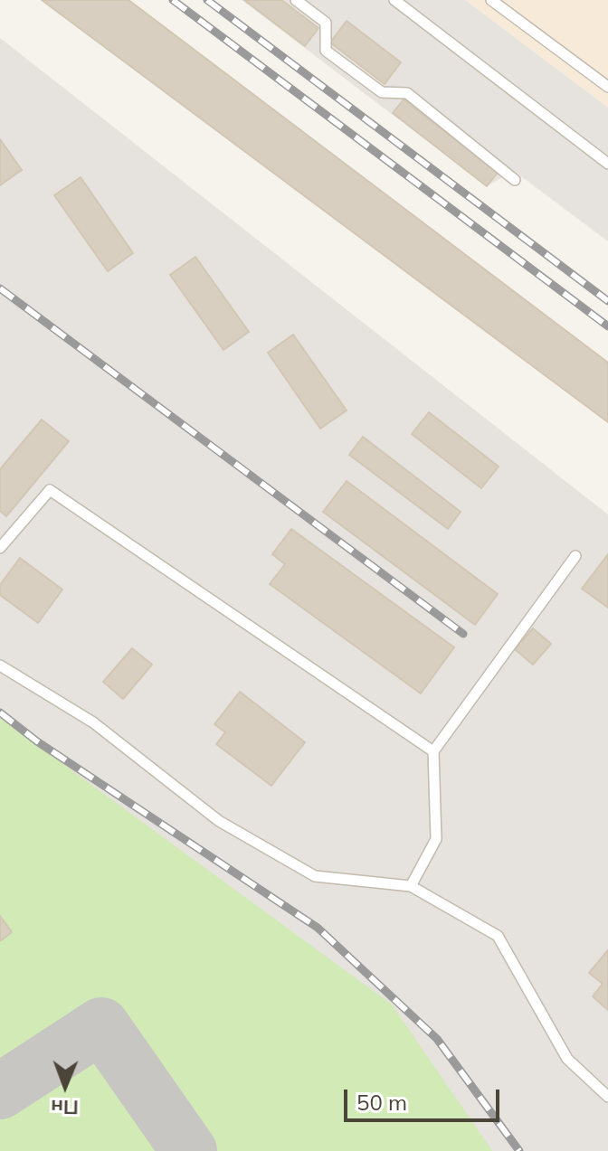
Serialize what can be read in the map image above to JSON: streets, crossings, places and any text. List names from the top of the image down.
{
  "scale_bar": "50 m",
  "north": "bottom"
}
